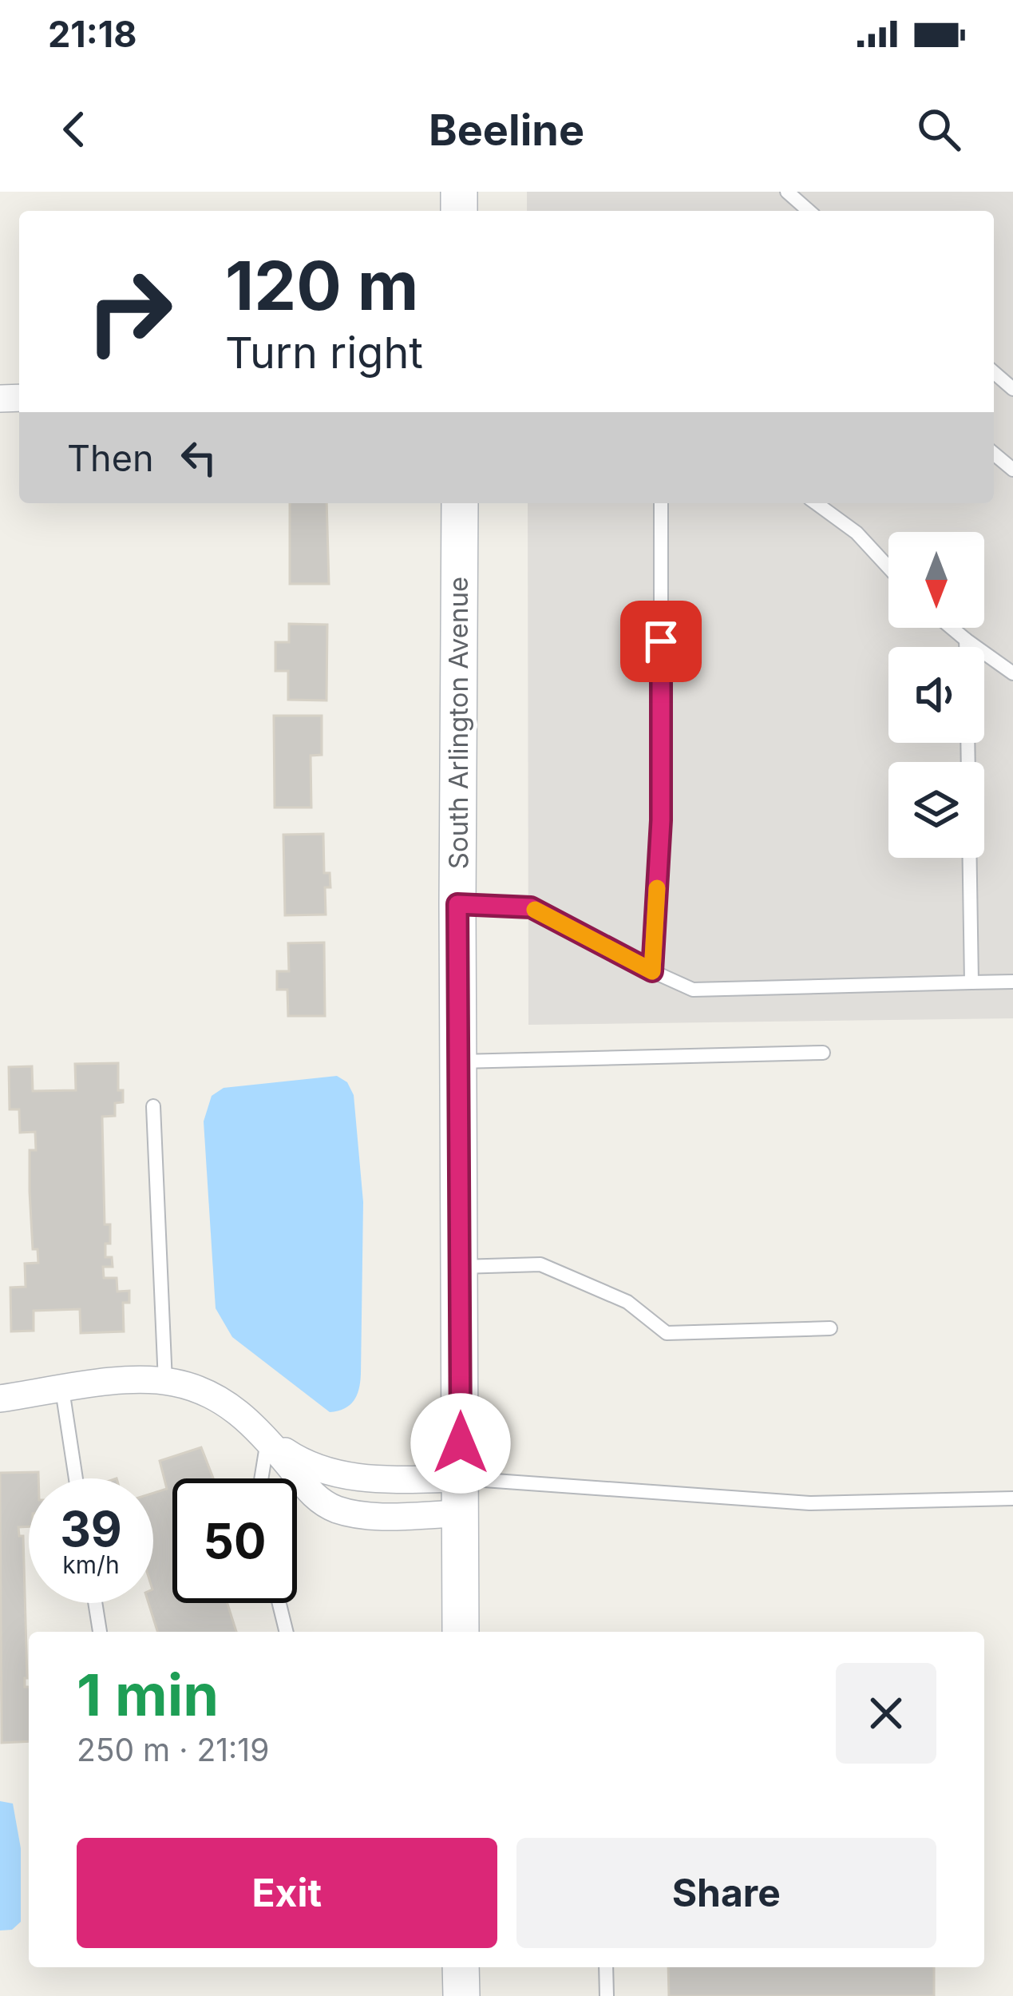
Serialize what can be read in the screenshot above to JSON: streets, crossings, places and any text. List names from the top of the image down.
{
  "streets": {
    "main road": ["South Arlington Avenue"]
  },
  "north": "bottom",
  "page": {
    "status": "21:18",
    "header": "Beeline",
    "turn": ["120 m", "Turn right"],
    "then": "Then",
    "speed": "39 km/h",
    "limit": "50",
    "heading": ["1 min", "250 m · 21:19"],
    "buttons": ["Exit", "Share"]
  }
}
